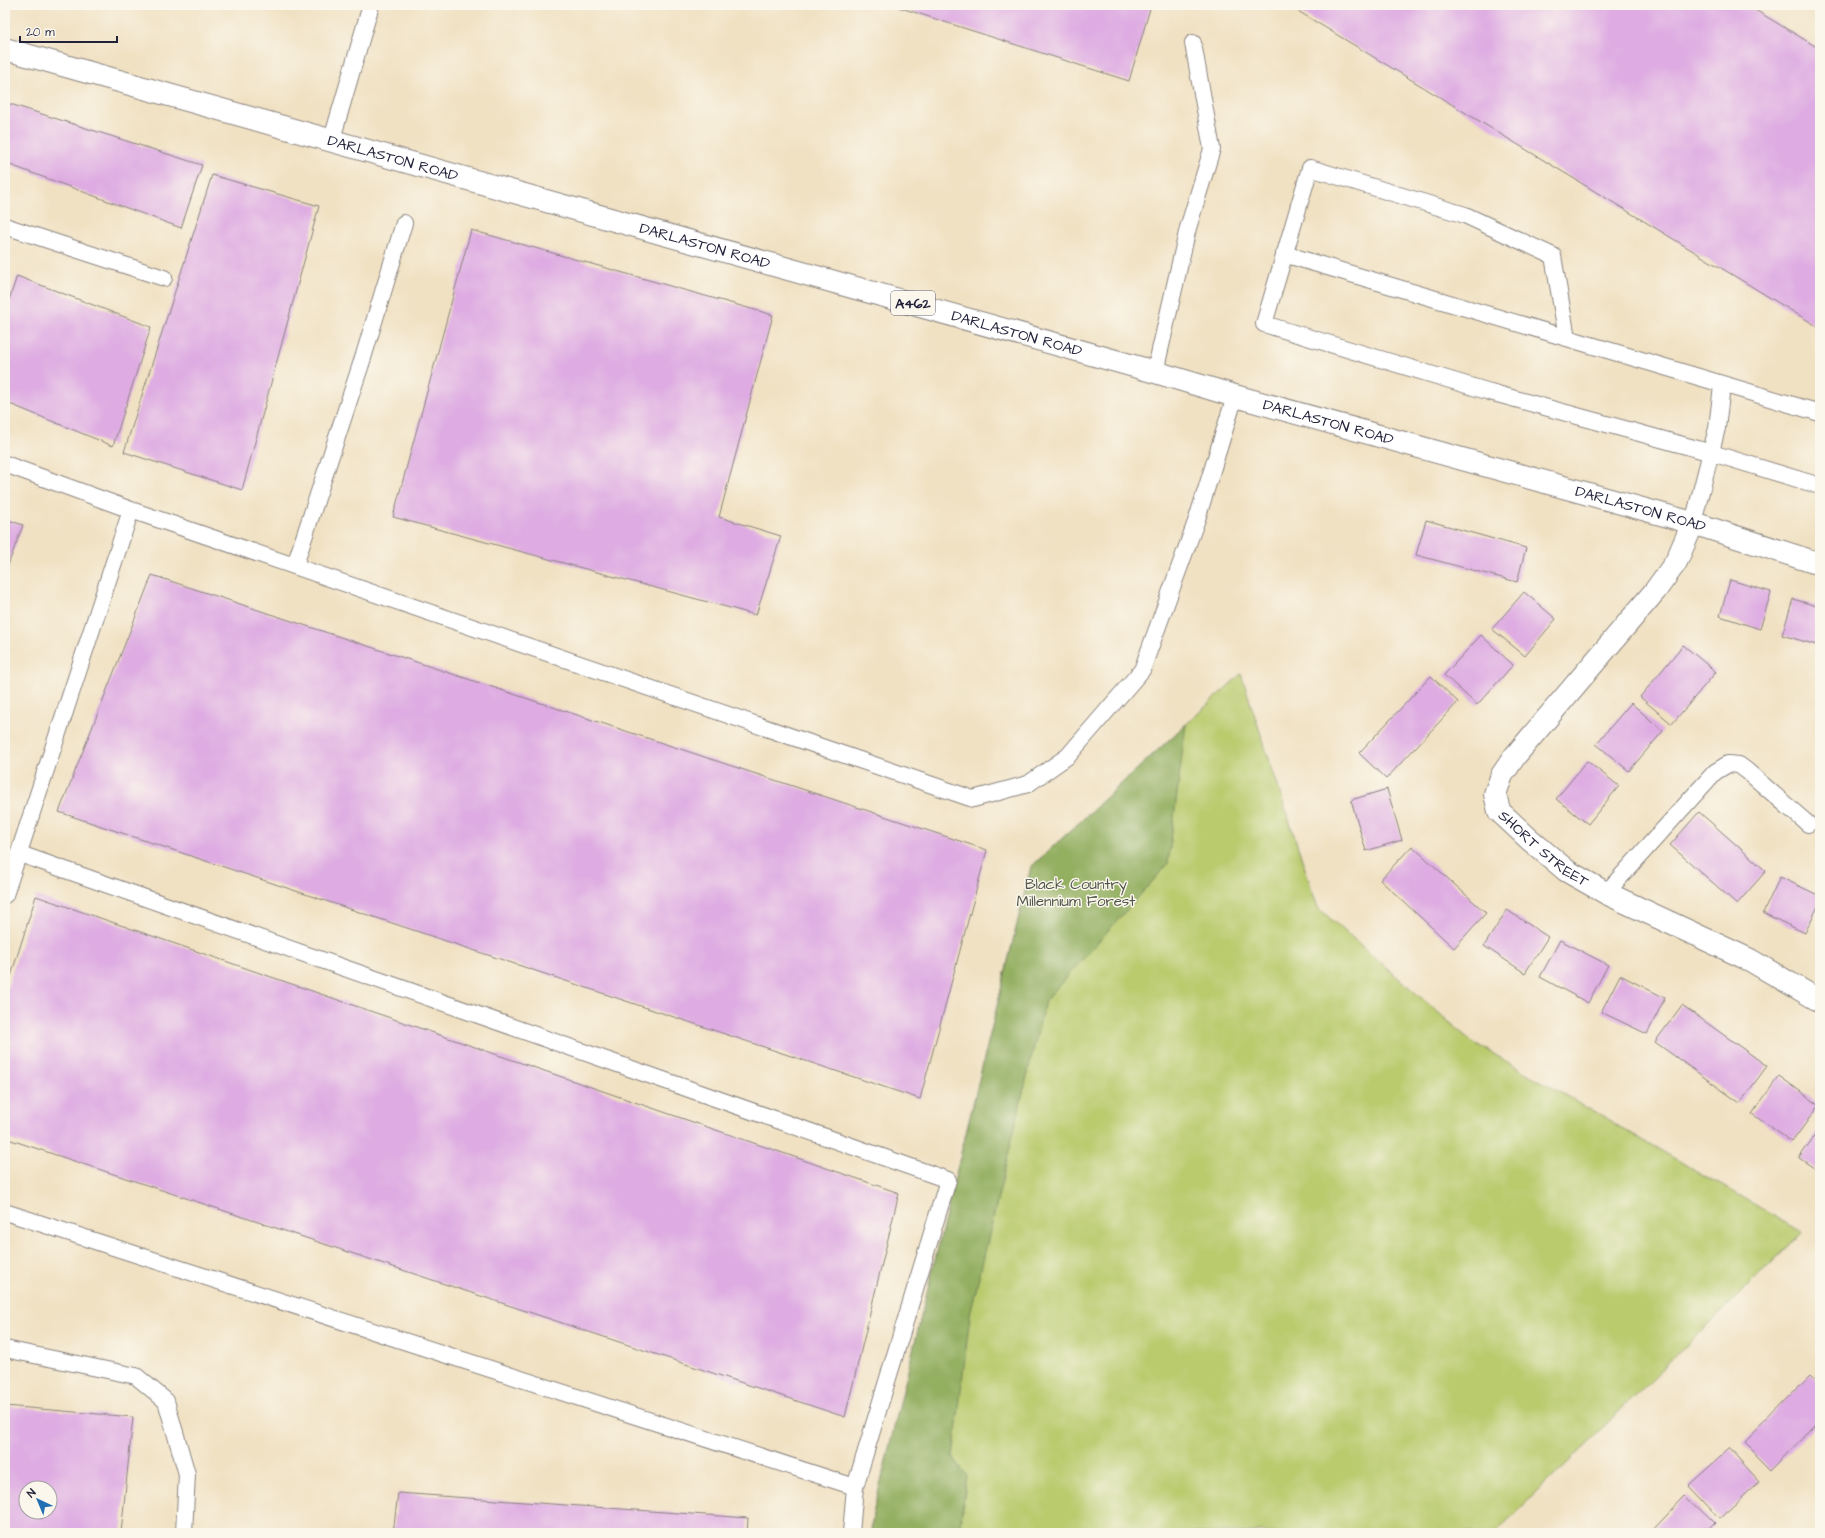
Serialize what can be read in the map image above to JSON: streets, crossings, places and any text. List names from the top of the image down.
{
  "streets": {
    "main road": ["DARLASTON ROAD", "A462", "SHORT STREET"]
  },
  "crossings": [
    ["DARLASTON ROAD", "SHORT STREET"]
  ],
  "parks": ["Black Country Millennium Forest"],
  "scale_bar": "20 m",
  "north": "top left"
}
